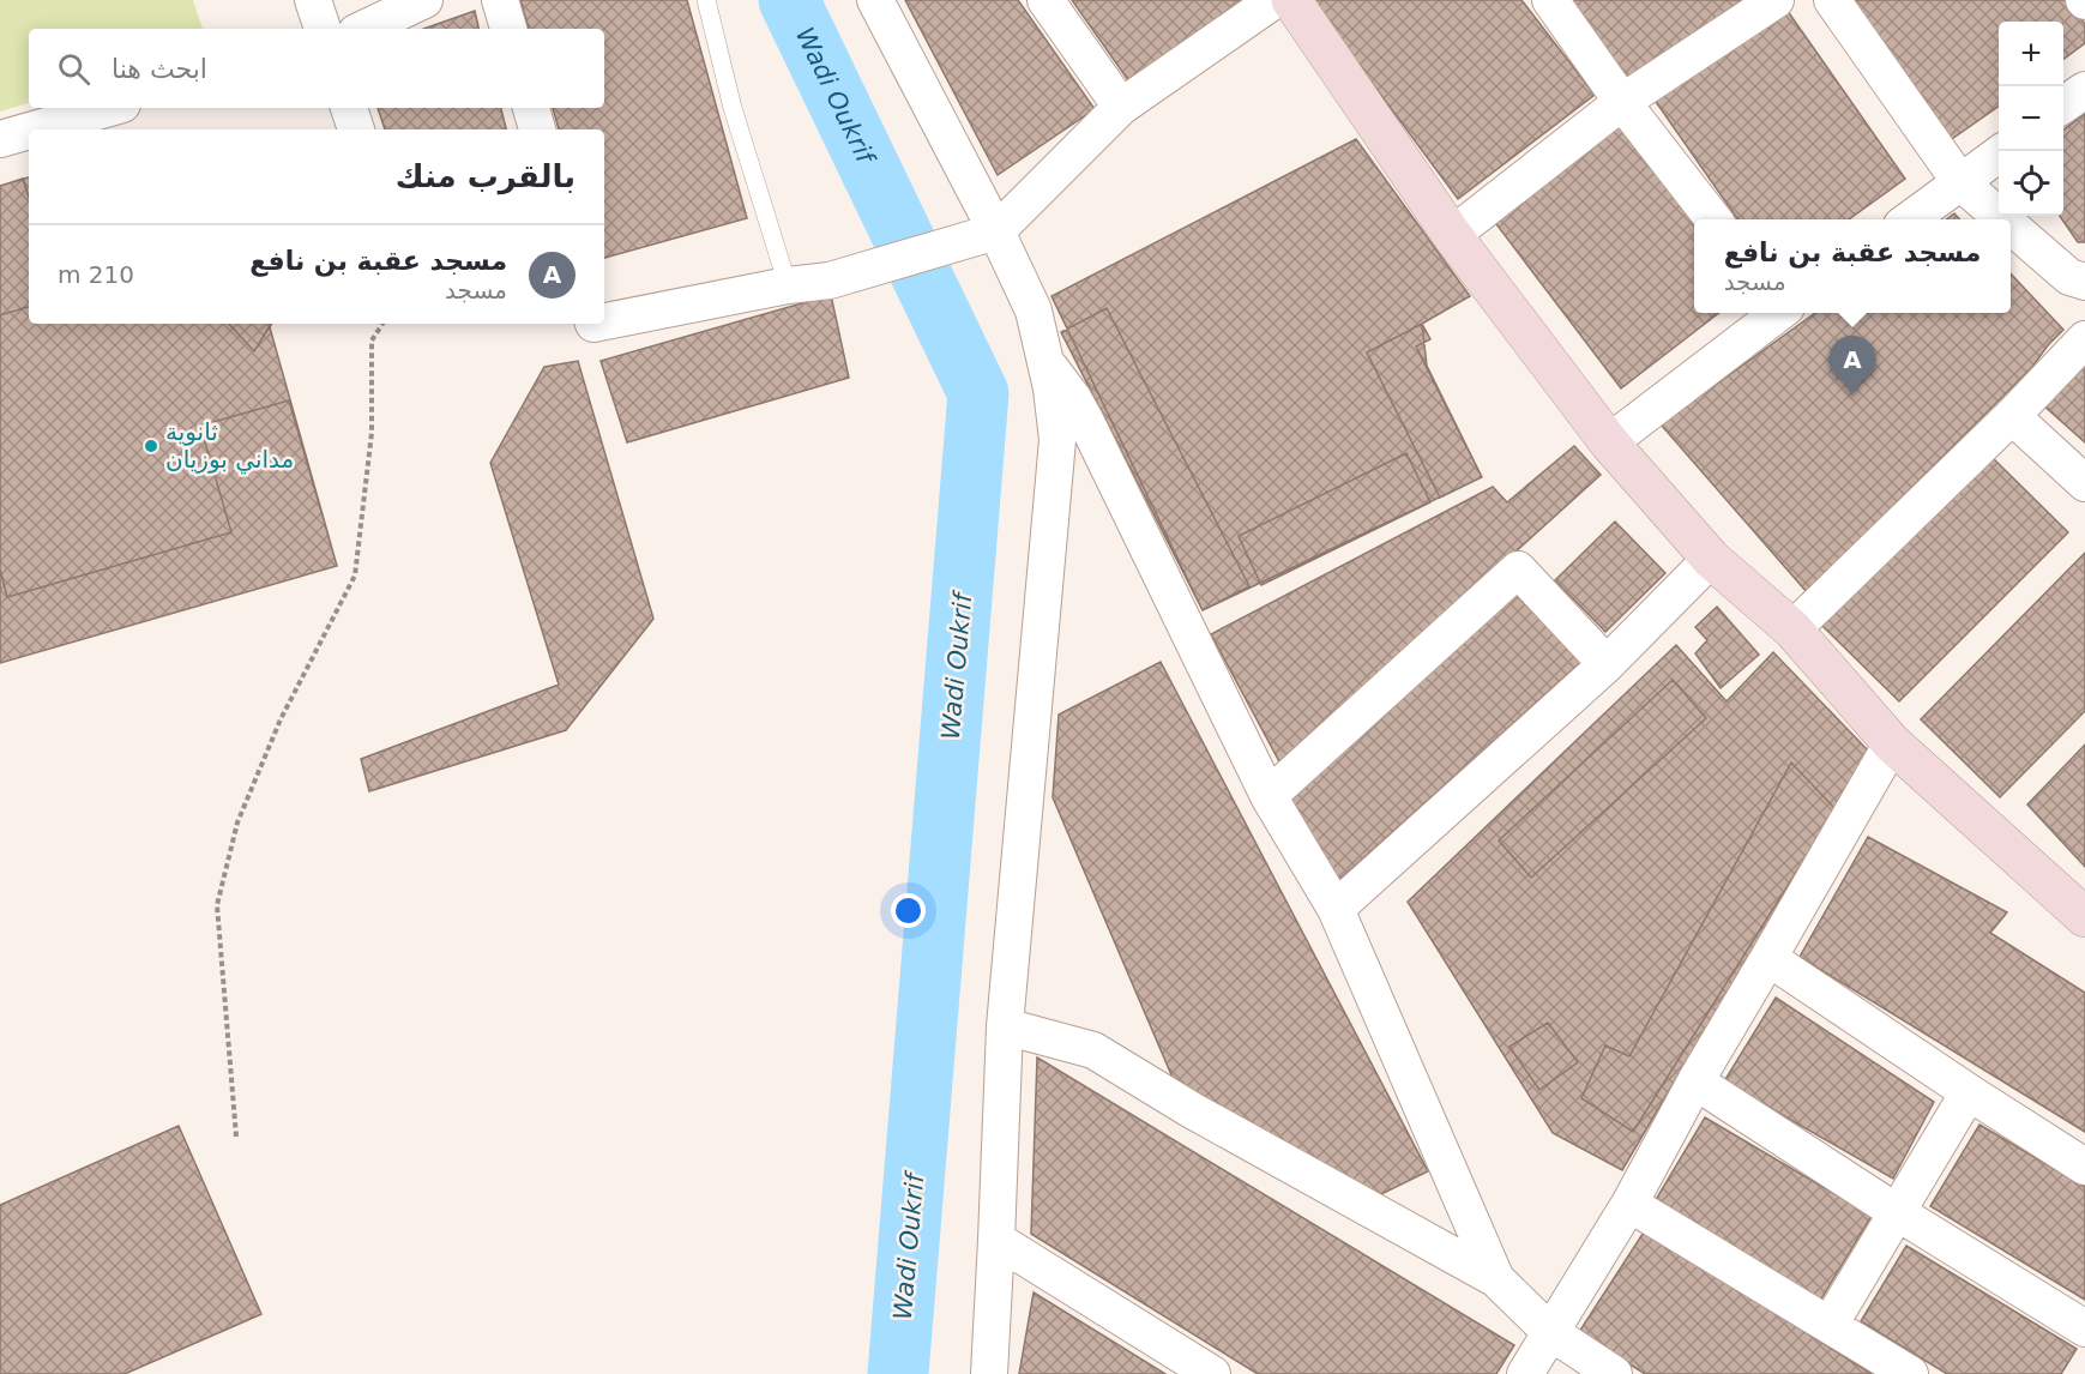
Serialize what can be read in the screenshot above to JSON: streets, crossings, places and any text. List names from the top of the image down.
{
  "water": ["Wadi Oukrif"],
  "places": ["ثانوية مداني بوزيان"],
  "page": {
    "map_buttons": ["+", "−"],
    "search": "ابحث هنا",
    "heading": "بالقرب منك",
    "popup": ["مسجد عقبة بن نافع", "مسجد"],
    "list": [
      {
        "mark": "A",
        "name": "مسجد عقبة بن نافع",
        "note": "مسجد",
        "value": "210 m"
      }
    ],
    "pins": "A"
  }
}
